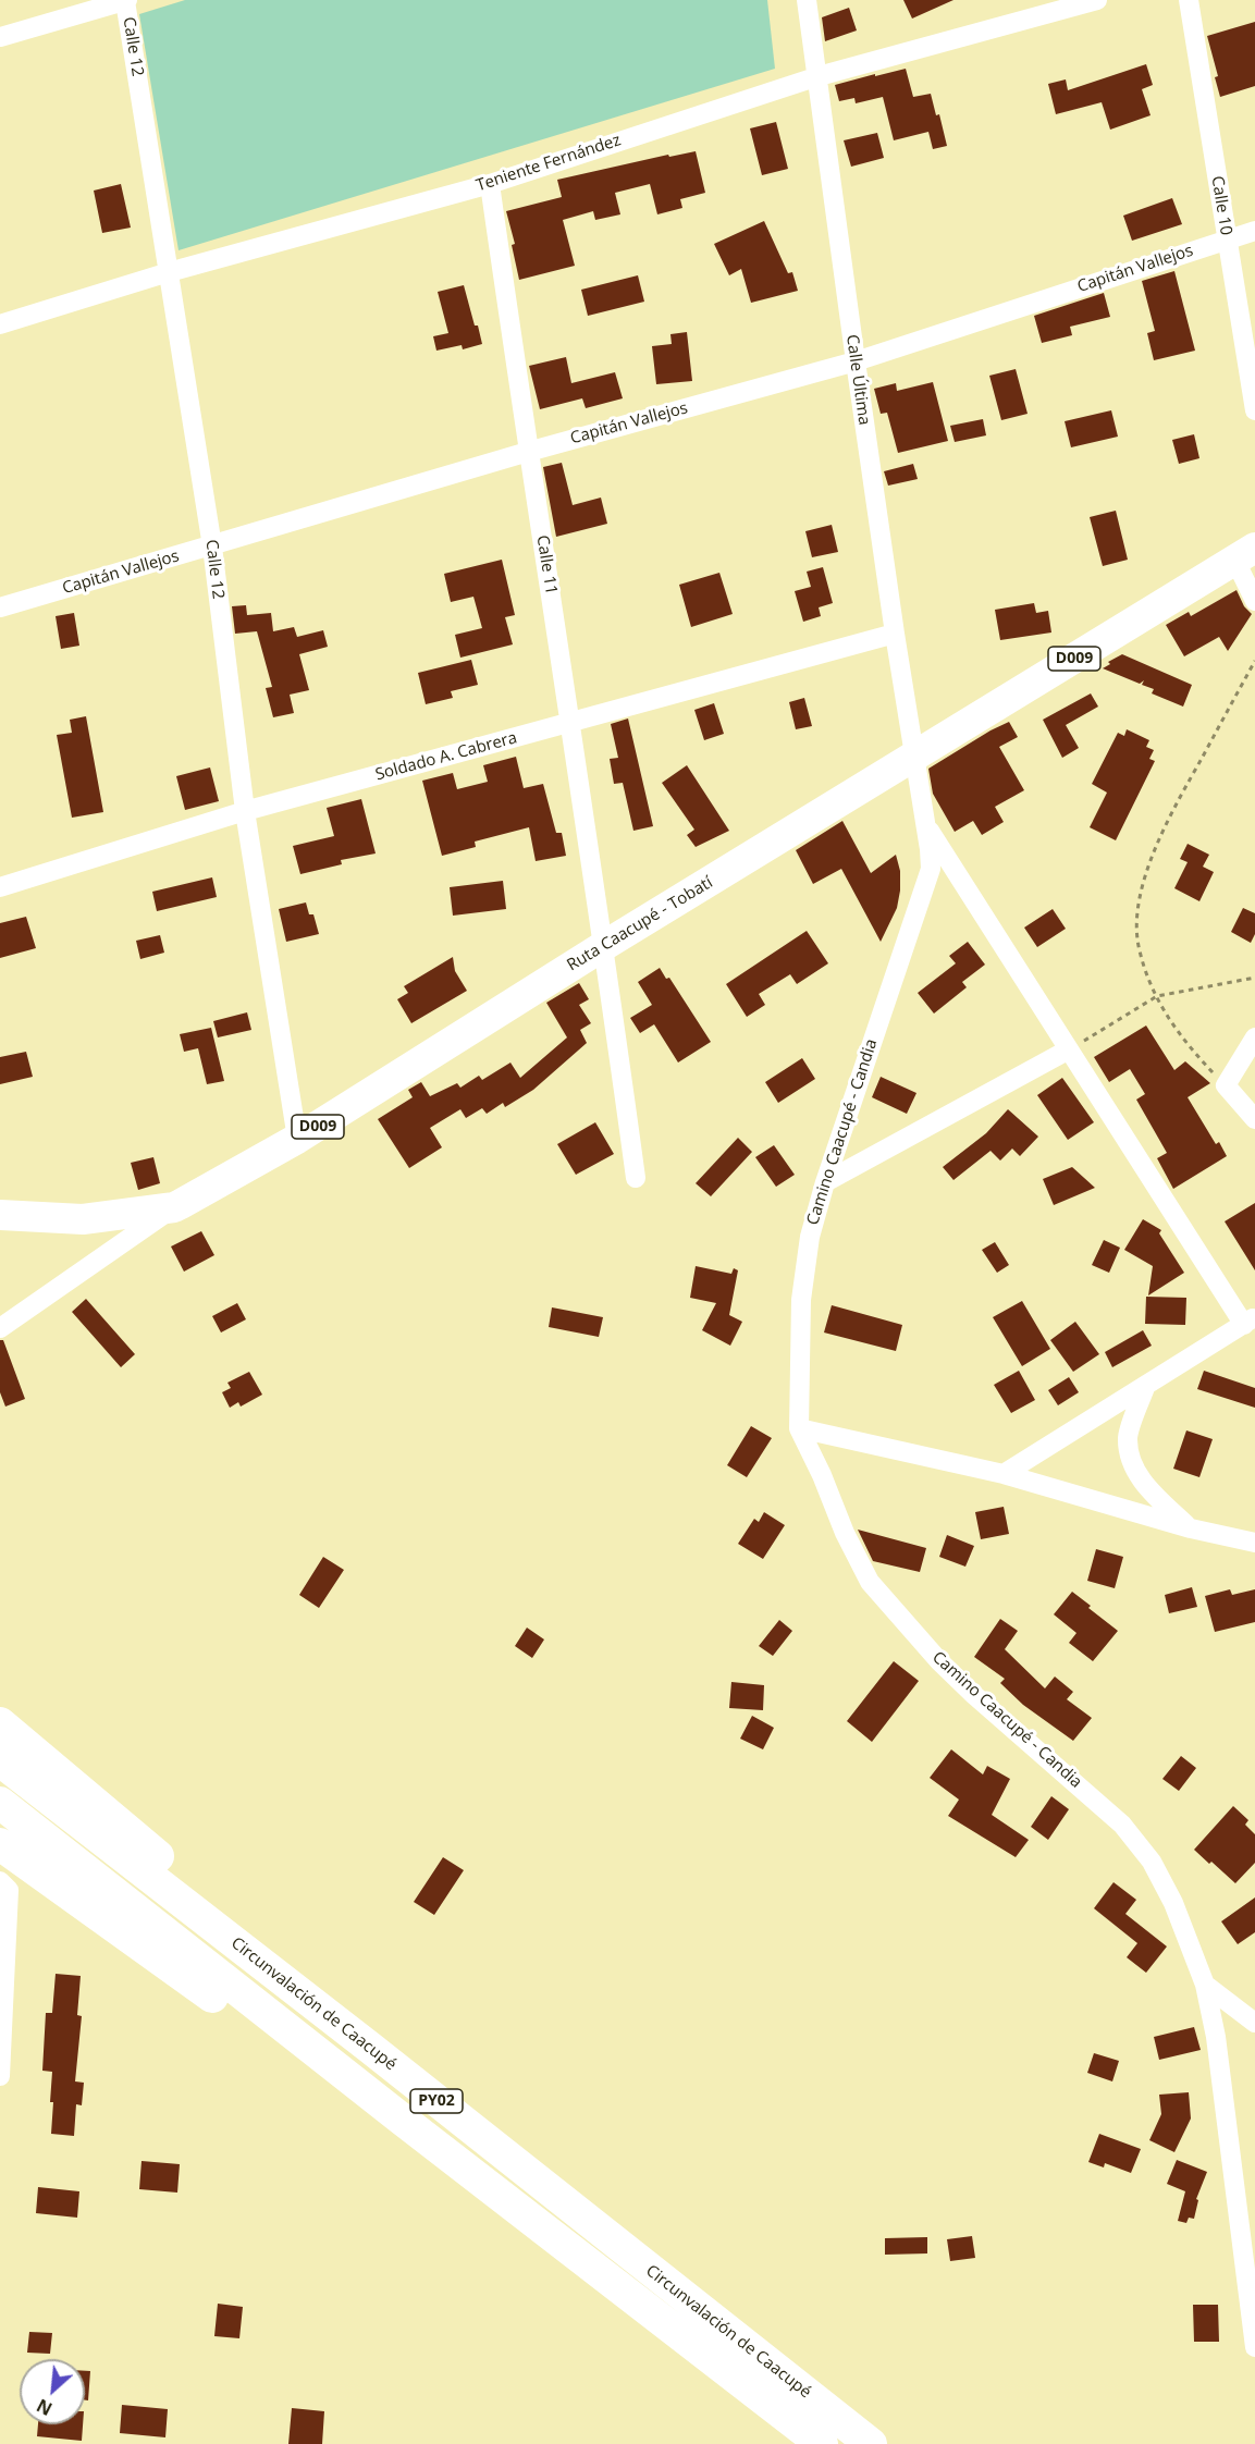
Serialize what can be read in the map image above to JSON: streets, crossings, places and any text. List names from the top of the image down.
{
  "streets": {
    "highway": ["Circunvalación de Caacupé", "PY02"],
    "main road": ["D009", "Ruta Caacupé - Tobatí"],
    "street": [
      "Calle 12",
      "Teniente Fernández",
      "Calle 10",
      "Capitán Vallejos",
      "Calle Última",
      "Calle 11",
      "Soldado A. Cabrera",
      "Camino Caacupé - Candia"
    ]
  },
  "crossings": [
    ["Calle 12", "Teniente Fernández"],
    ["Calle 12", "Capitán Vallejos"],
    ["Calle 12", "Soldado A. Cabrera"],
    ["Calle 12", "Ruta Caacupé - Tobatí"],
    ["Teniente Fernández", "Calle Última"],
    ["Teniente Fernández", "Calle 11"],
    ["Calle 10", "Capitán Vallejos"],
    ["Capitán Vallejos", "Calle Última"],
    ["Capitán Vallejos", "Calle 11"],
    ["Calle Última", "Soldado A. Cabrera"],
    ["Calle Última", "Ruta Caacupé - Tobatí"],
    ["Calle Última", "Camino Caacupé - Candia"],
    ["Calle 11", "Soldado A. Cabrera"],
    ["Calle 11", "Ruta Caacupé - Tobatí"],
    ["Ruta Caacupé - Tobatí", "Camino Caacupé - Candia"]
  ],
  "north": "bottom left"
}
